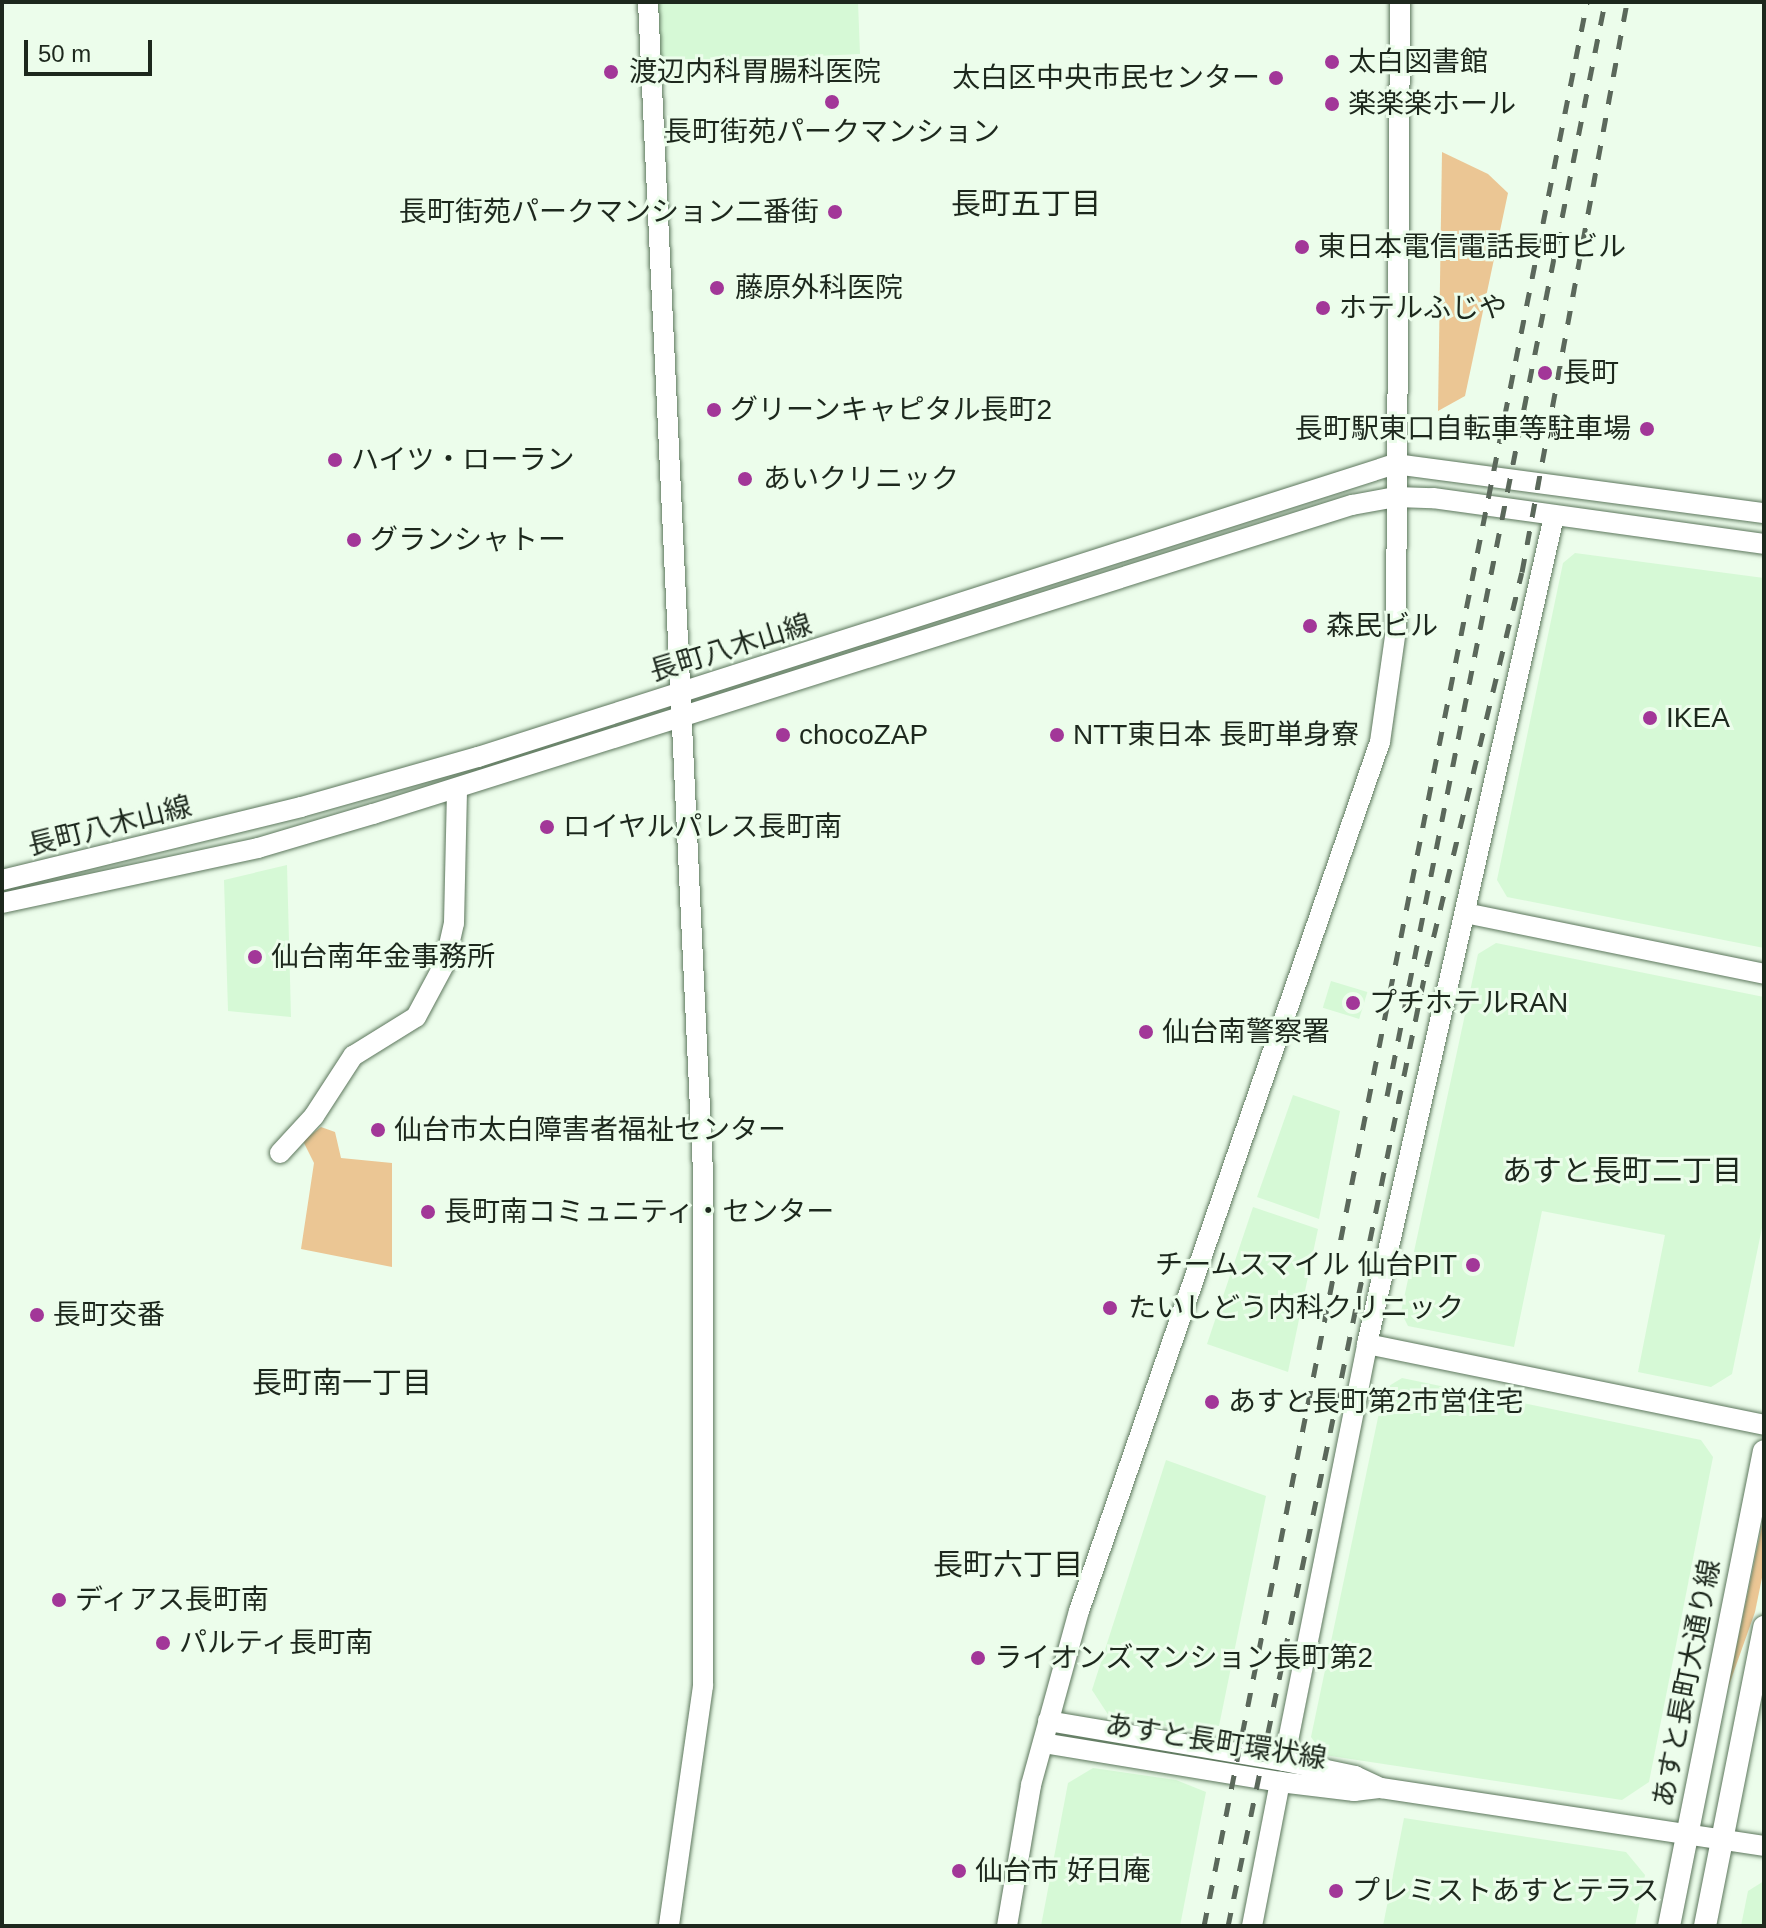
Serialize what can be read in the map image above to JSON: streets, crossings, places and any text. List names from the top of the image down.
{
  "streets": {
    "main road": ["あすと長町大通り線"],
    "street": ["長町八木山線", "あすと長町環状線"]
  },
  "crossings": [
    ["あすと長町大通り線", "あすと長町環状線"]
  ],
  "districts": [
    "長町五丁目",
    "あすと長町二丁目",
    "長町南一丁目",
    "長町六丁目"
  ],
  "places": [
    "太白図書館",
    "渡辺内科胃腸科医院",
    "太白区中央市民センター",
    "長町街苑パークマンション",
    "楽楽楽ホール",
    "長町街苑パークマンション二番街",
    "東日本電信電話長町ビル",
    "藤原外科医院",
    "ホテルふじや",
    "長町",
    "グリーンキャピタル長町2",
    "長町駅東口自転車等駐車場",
    "ハイツ・ローラン",
    "あいクリニック",
    "グランシャトー",
    "森民ビル",
    "IKEA",
    "chocoZAP",
    "NTT東日本 長町単身寮",
    "ロイヤルパレス長町南",
    "仙台南年金事務所",
    "プチホテルRAN",
    "仙台南警察署",
    "仙台市太白障害者福祉センター",
    "長町南コミュニティ・センター",
    "チームスマイル 仙台PIT",
    "たいしどう内科クリニック",
    "長町交番",
    "あすと長町第2市営住宅",
    "ディアス長町南",
    "パルティ長町南",
    "ライオンズマンション長町第2",
    "仙台市 好日庵",
    "プレミストあすとテラス"
  ],
  "scale_bar": "50 m"
}
